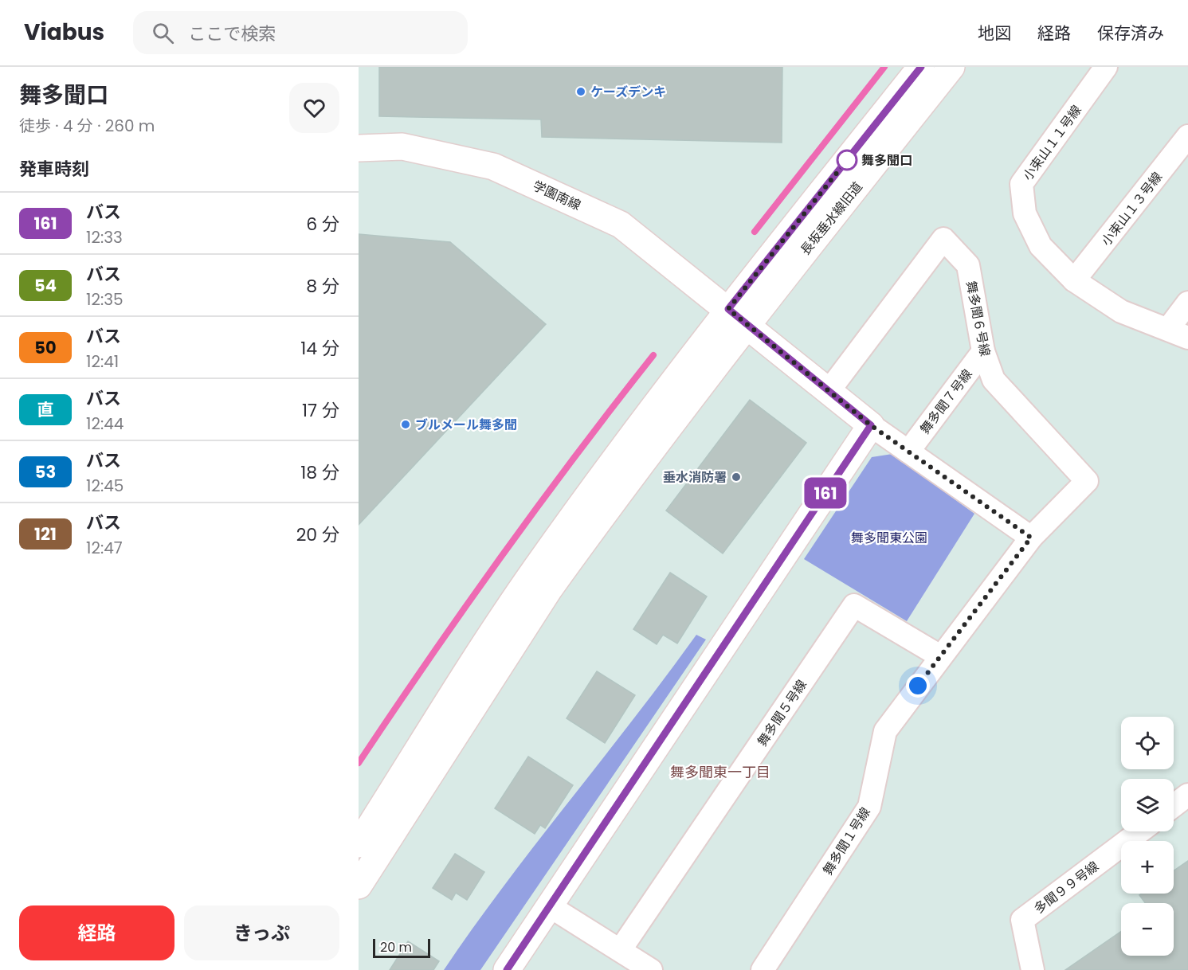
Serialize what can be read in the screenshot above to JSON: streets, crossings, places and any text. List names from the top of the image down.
{
  "streets": {
    "street": [
      "小束山１１号線",
      "学園南線",
      "小束山１３号線",
      "長坂垂水線旧道",
      "舞多聞６号線",
      "舞多聞７号線",
      "舞多聞５号線",
      "舞多聞１号線",
      "多聞９９号線"
    ]
  },
  "crossings": [
    ["小束山１１号線", "小束山１３号線"],
    ["学園南線", "長坂垂水線旧道"],
    ["学園南線", "舞多聞６号線"],
    ["舞多聞６号線", "舞多聞７号線"],
    ["舞多聞６号線", "舞多聞１号線"],
    ["舞多聞５号線", "舞多聞１号線"]
  ],
  "districts": ["舞多聞東一丁目"],
  "parks": ["舞多聞東公園"],
  "places": [
    "ケーズデンキ",
    "舞多聞口",
    "ブルメール舞多聞",
    "垂水消防署"
  ],
  "lines": ["bus line 161"],
  "scale_bar": "20 m",
  "page": {
    "header": "Viabus",
    "search": "ここで検索",
    "nav": ["地図", "経路", "保存済み"],
    "heading": [
      ["舞多聞口", "徒歩 · 4 分 · 260 m"],
      "発車時刻"
    ],
    "on_map": "161",
    "list": [
      {
        "mark": "161",
        "name": "バス",
        "note": "12:33",
        "value": "6 分"
      },
      {
        "mark": "54",
        "name": "バス",
        "note": "12:35",
        "value": "8 分"
      },
      {
        "mark": "50",
        "name": "バス",
        "note": "12:41",
        "value": "14 分"
      },
      {
        "mark": "直",
        "name": "バス",
        "note": "12:44",
        "value": "17 分"
      },
      {
        "mark": "53",
        "name": "バス",
        "note": "12:45",
        "value": "18 分"
      },
      {
        "mark": "121",
        "name": "バス",
        "note": "12:47",
        "value": "20 分"
      }
    ],
    "map_buttons": ["+", "−"],
    "buttons": ["経路", "きっぷ"],
    "scale": "20 m"
  }
}
